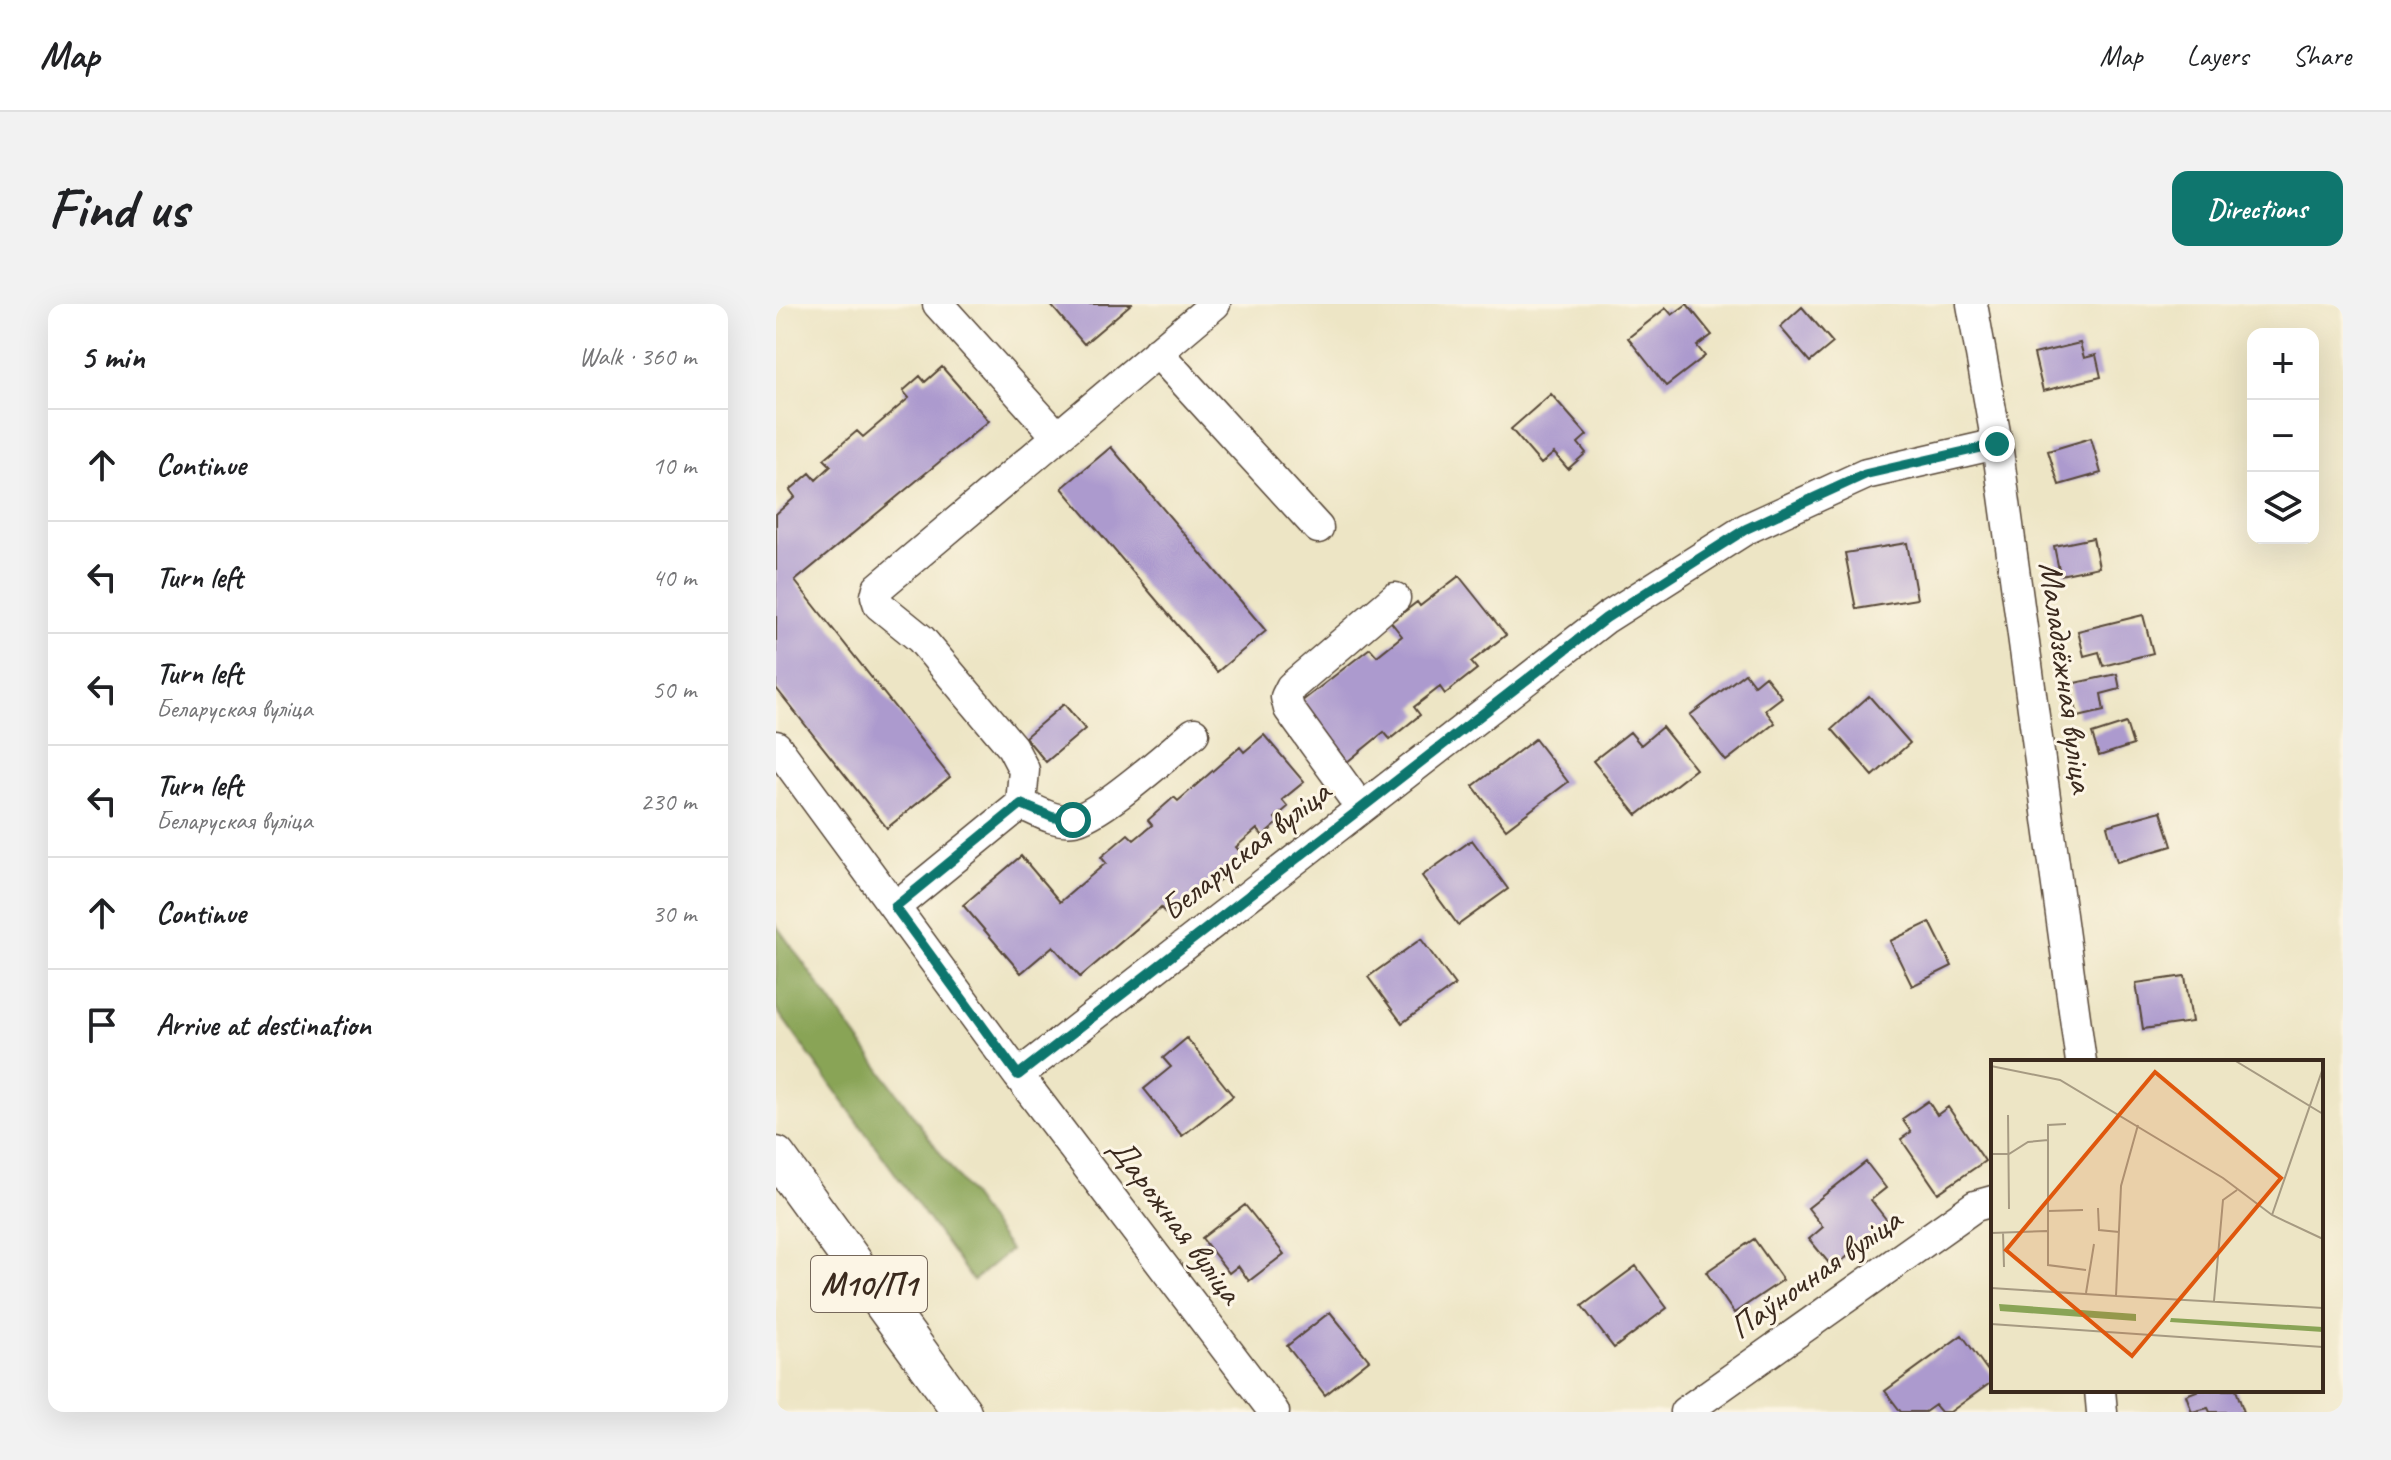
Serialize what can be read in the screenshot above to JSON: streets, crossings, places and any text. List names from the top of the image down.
{
  "streets": {
    "main road": ["М10/П1"],
    "street": [
      "Маладзёжная вуліца",
      "Беларуская вуліца",
      "Дарожная вуліца",
      "Паўночная вуліца"
    ]
  },
  "crossings": [
    ["Маладзёжная вуліца", "Беларуская вуліца"],
    ["Беларуская вуліца", "Дарожная вуліца"]
  ],
  "page": {
    "header": "Map",
    "nav": ["Map", "Layers", "Share"],
    "buttons": "Directions",
    "title": "Find us",
    "heading": ["5 min", "Walk · 360 m"],
    "map_buttons": ["+", "−"],
    "list": [
      ["Continue", "10 m"],
      ["Turn left", "40 m"],
      ["Turn left", "Беларуская вуліца", "50 m"],
      ["Turn left", "Беларуская вуліца", "230 m"],
      ["Continue", "30 m"],
      "Arrive at destination"
    ]
  }
}
